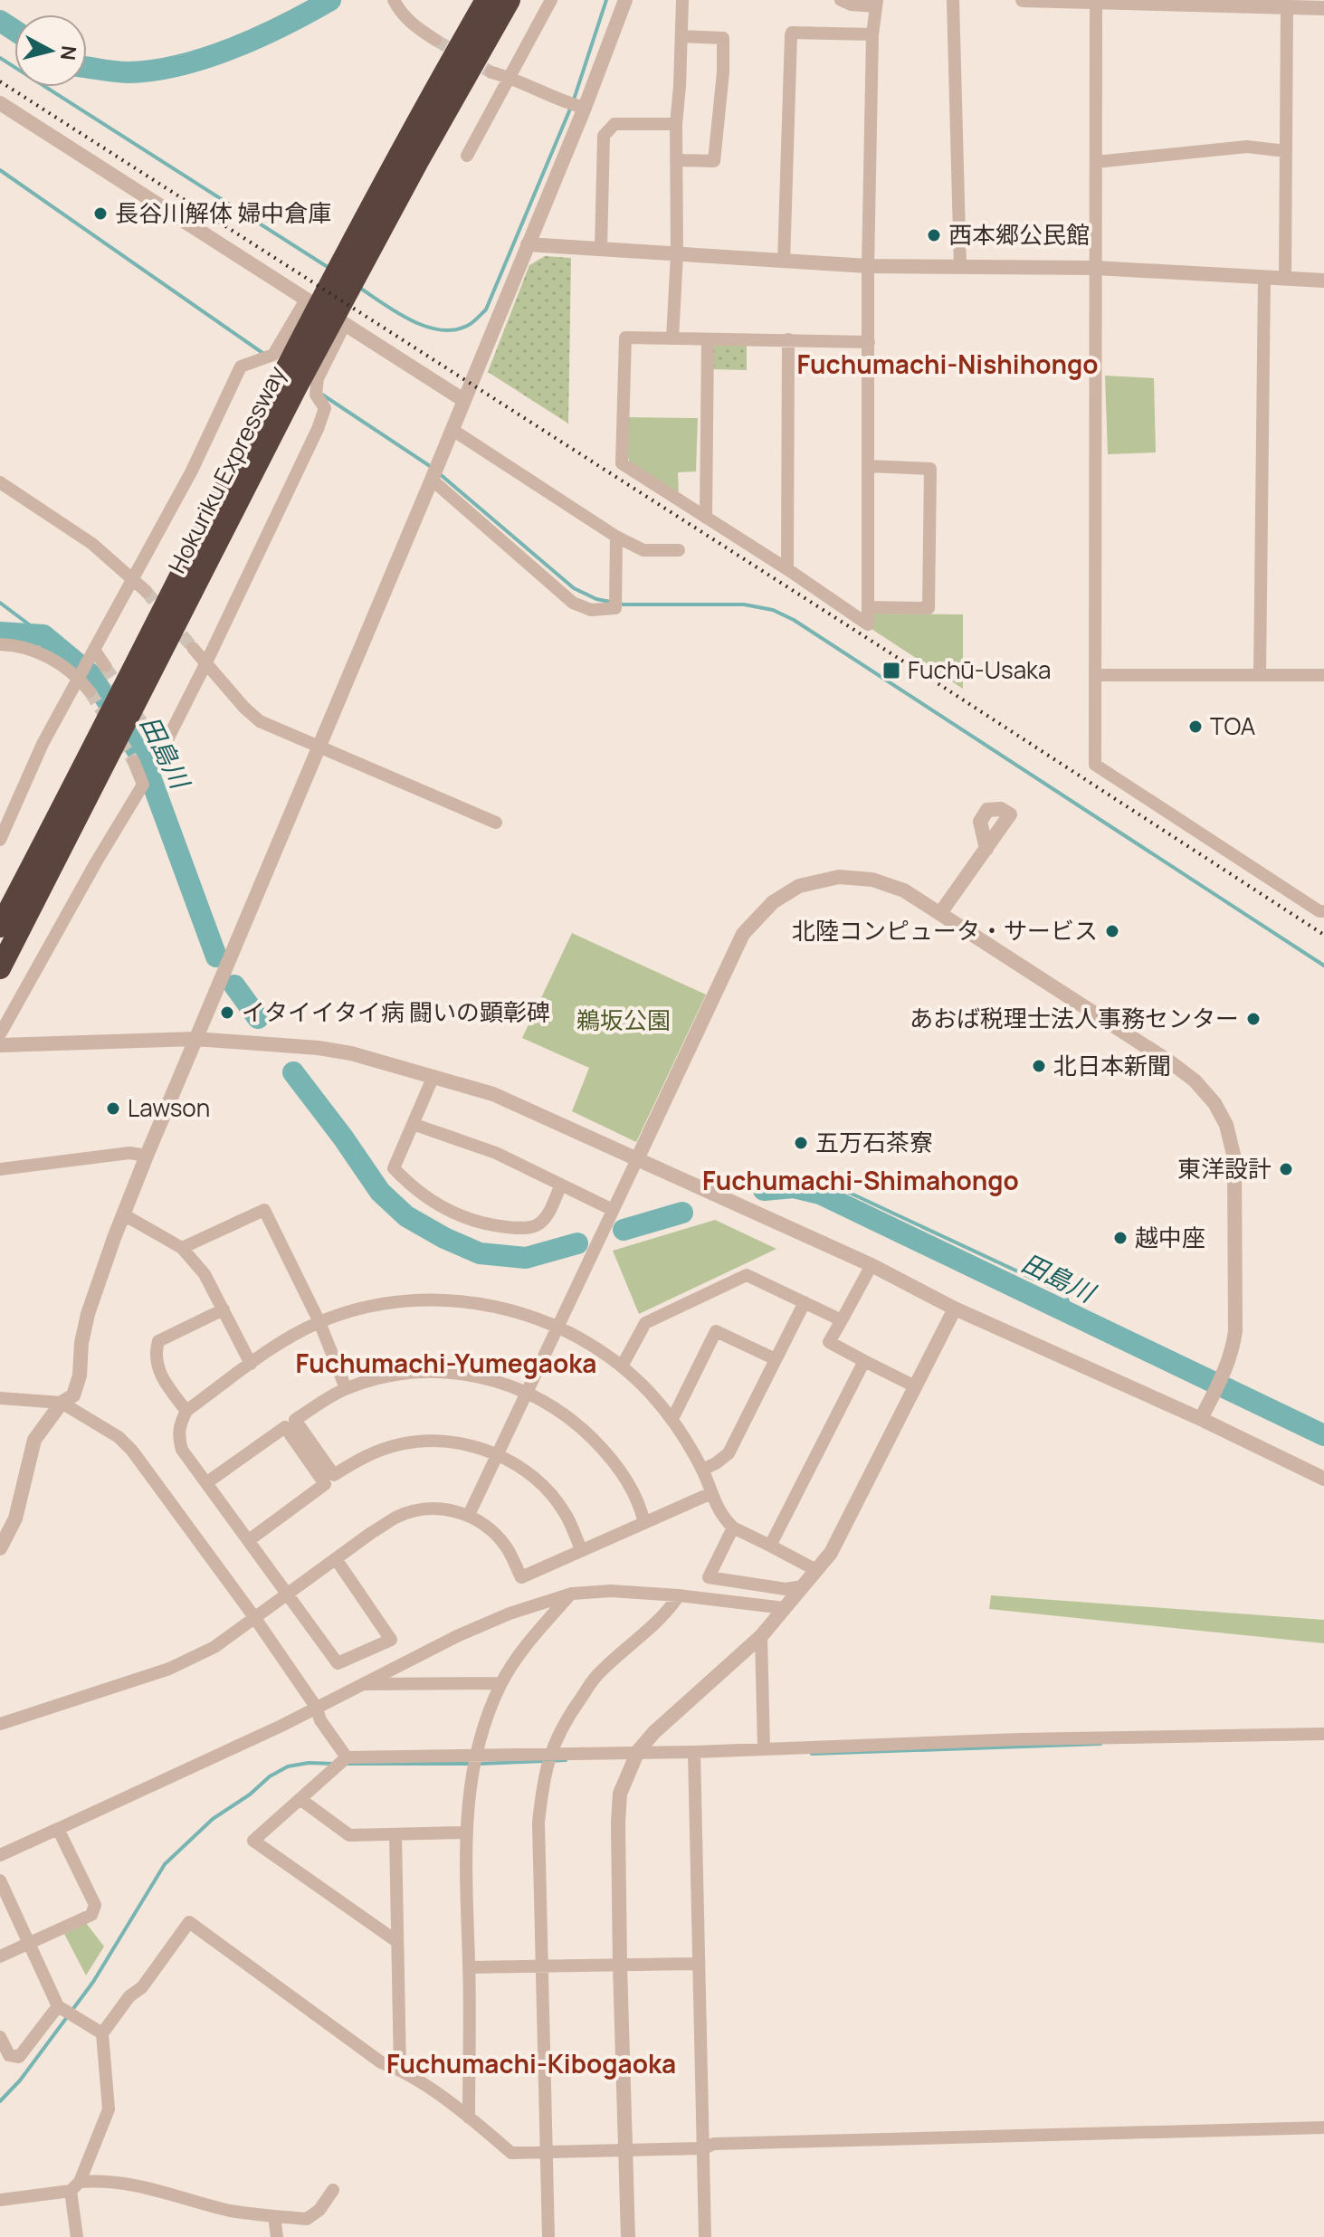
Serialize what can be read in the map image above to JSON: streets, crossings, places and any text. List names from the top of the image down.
{
  "streets": {
    "highway": ["Hokuriku Expressway"]
  },
  "districts": [
    "Fuchumachi-Nishihongo",
    "Fuchumachi-Shimahongo",
    "Fuchumachi-Yumegaoka",
    "Fuchumachi-Kibogaoka"
  ],
  "water": ["田島川"],
  "parks": ["鵜坂公園"],
  "places": {
    "other": [
      "長谷川解体 婦中倉庫",
      "西本郷公民館",
      "TOA",
      "北陸コンピュータ・サービス",
      "イタイイタイ病 闘いの顕彰碑",
      "あおば税理士法人事務センター",
      "北日本新聞",
      "Lawson",
      "五万石茶寮",
      "東洋設計",
      "越中座"
    ],
    "transit": ["Fuchū-Usaka"]
  },
  "north": "right"
}
